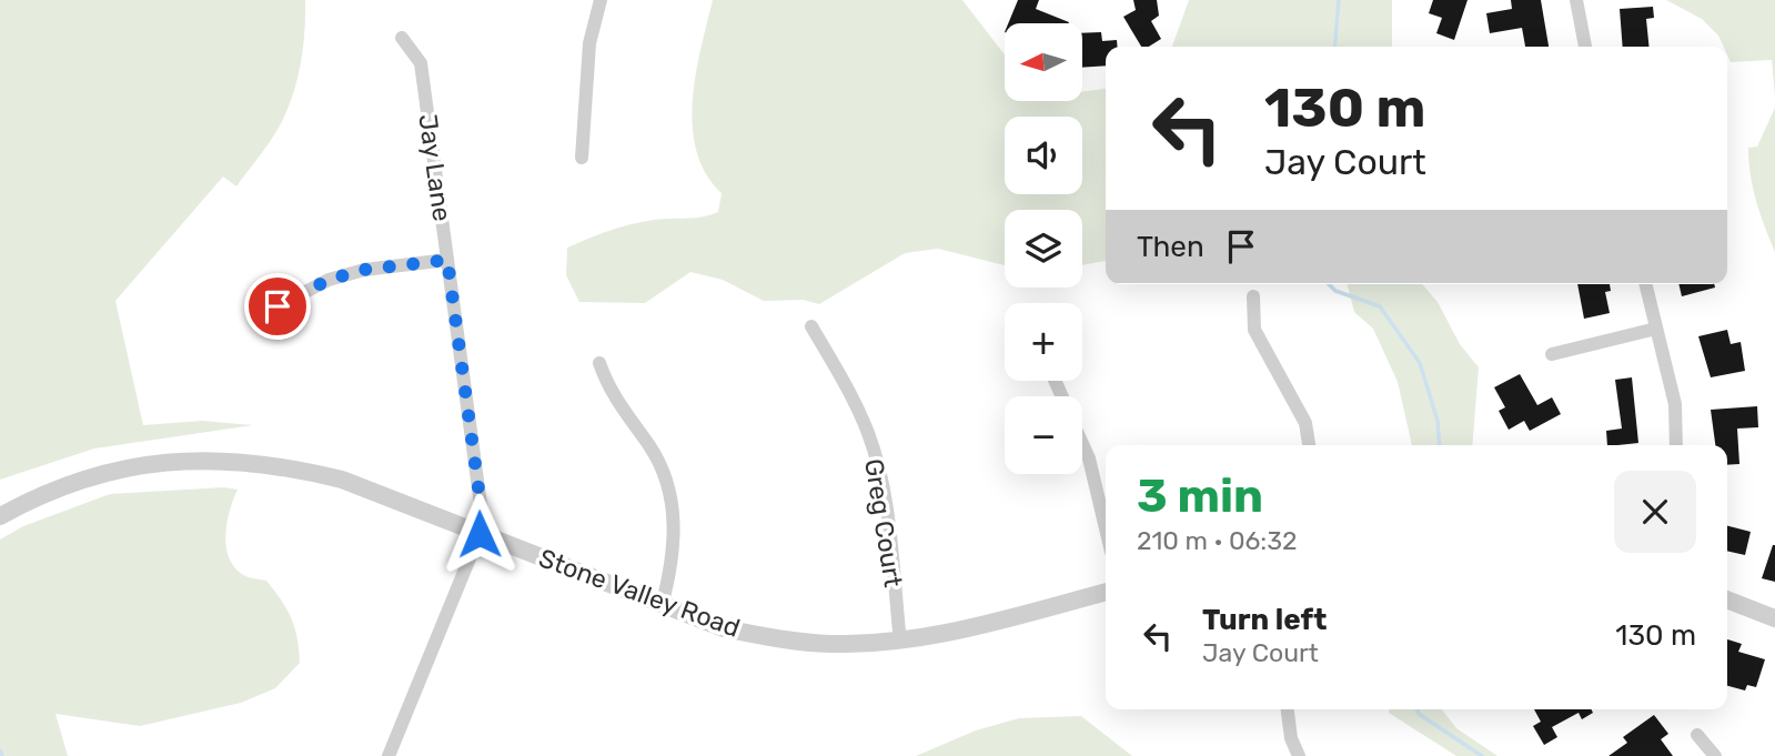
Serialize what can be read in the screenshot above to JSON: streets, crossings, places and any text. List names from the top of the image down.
{
  "streets": {
    "street": ["Jay Lane", "Greg Court", "Stone Valley Road"]
  },
  "crossings": [
    ["Jay Lane", "Stone Valley Road"],
    ["Greg Court", "Stone Valley Road"]
  ],
  "north": "left",
  "page": {
    "map_buttons": ["+", "−"],
    "turn": ["130 m", "Jay Court"],
    "then": "Then",
    "heading": ["3 min", "210 m · 06:32"],
    "list": [
      {
        "name": "Turn left",
        "note": "Jay Court",
        "value": "130 m"
      }
    ]
  }
}
